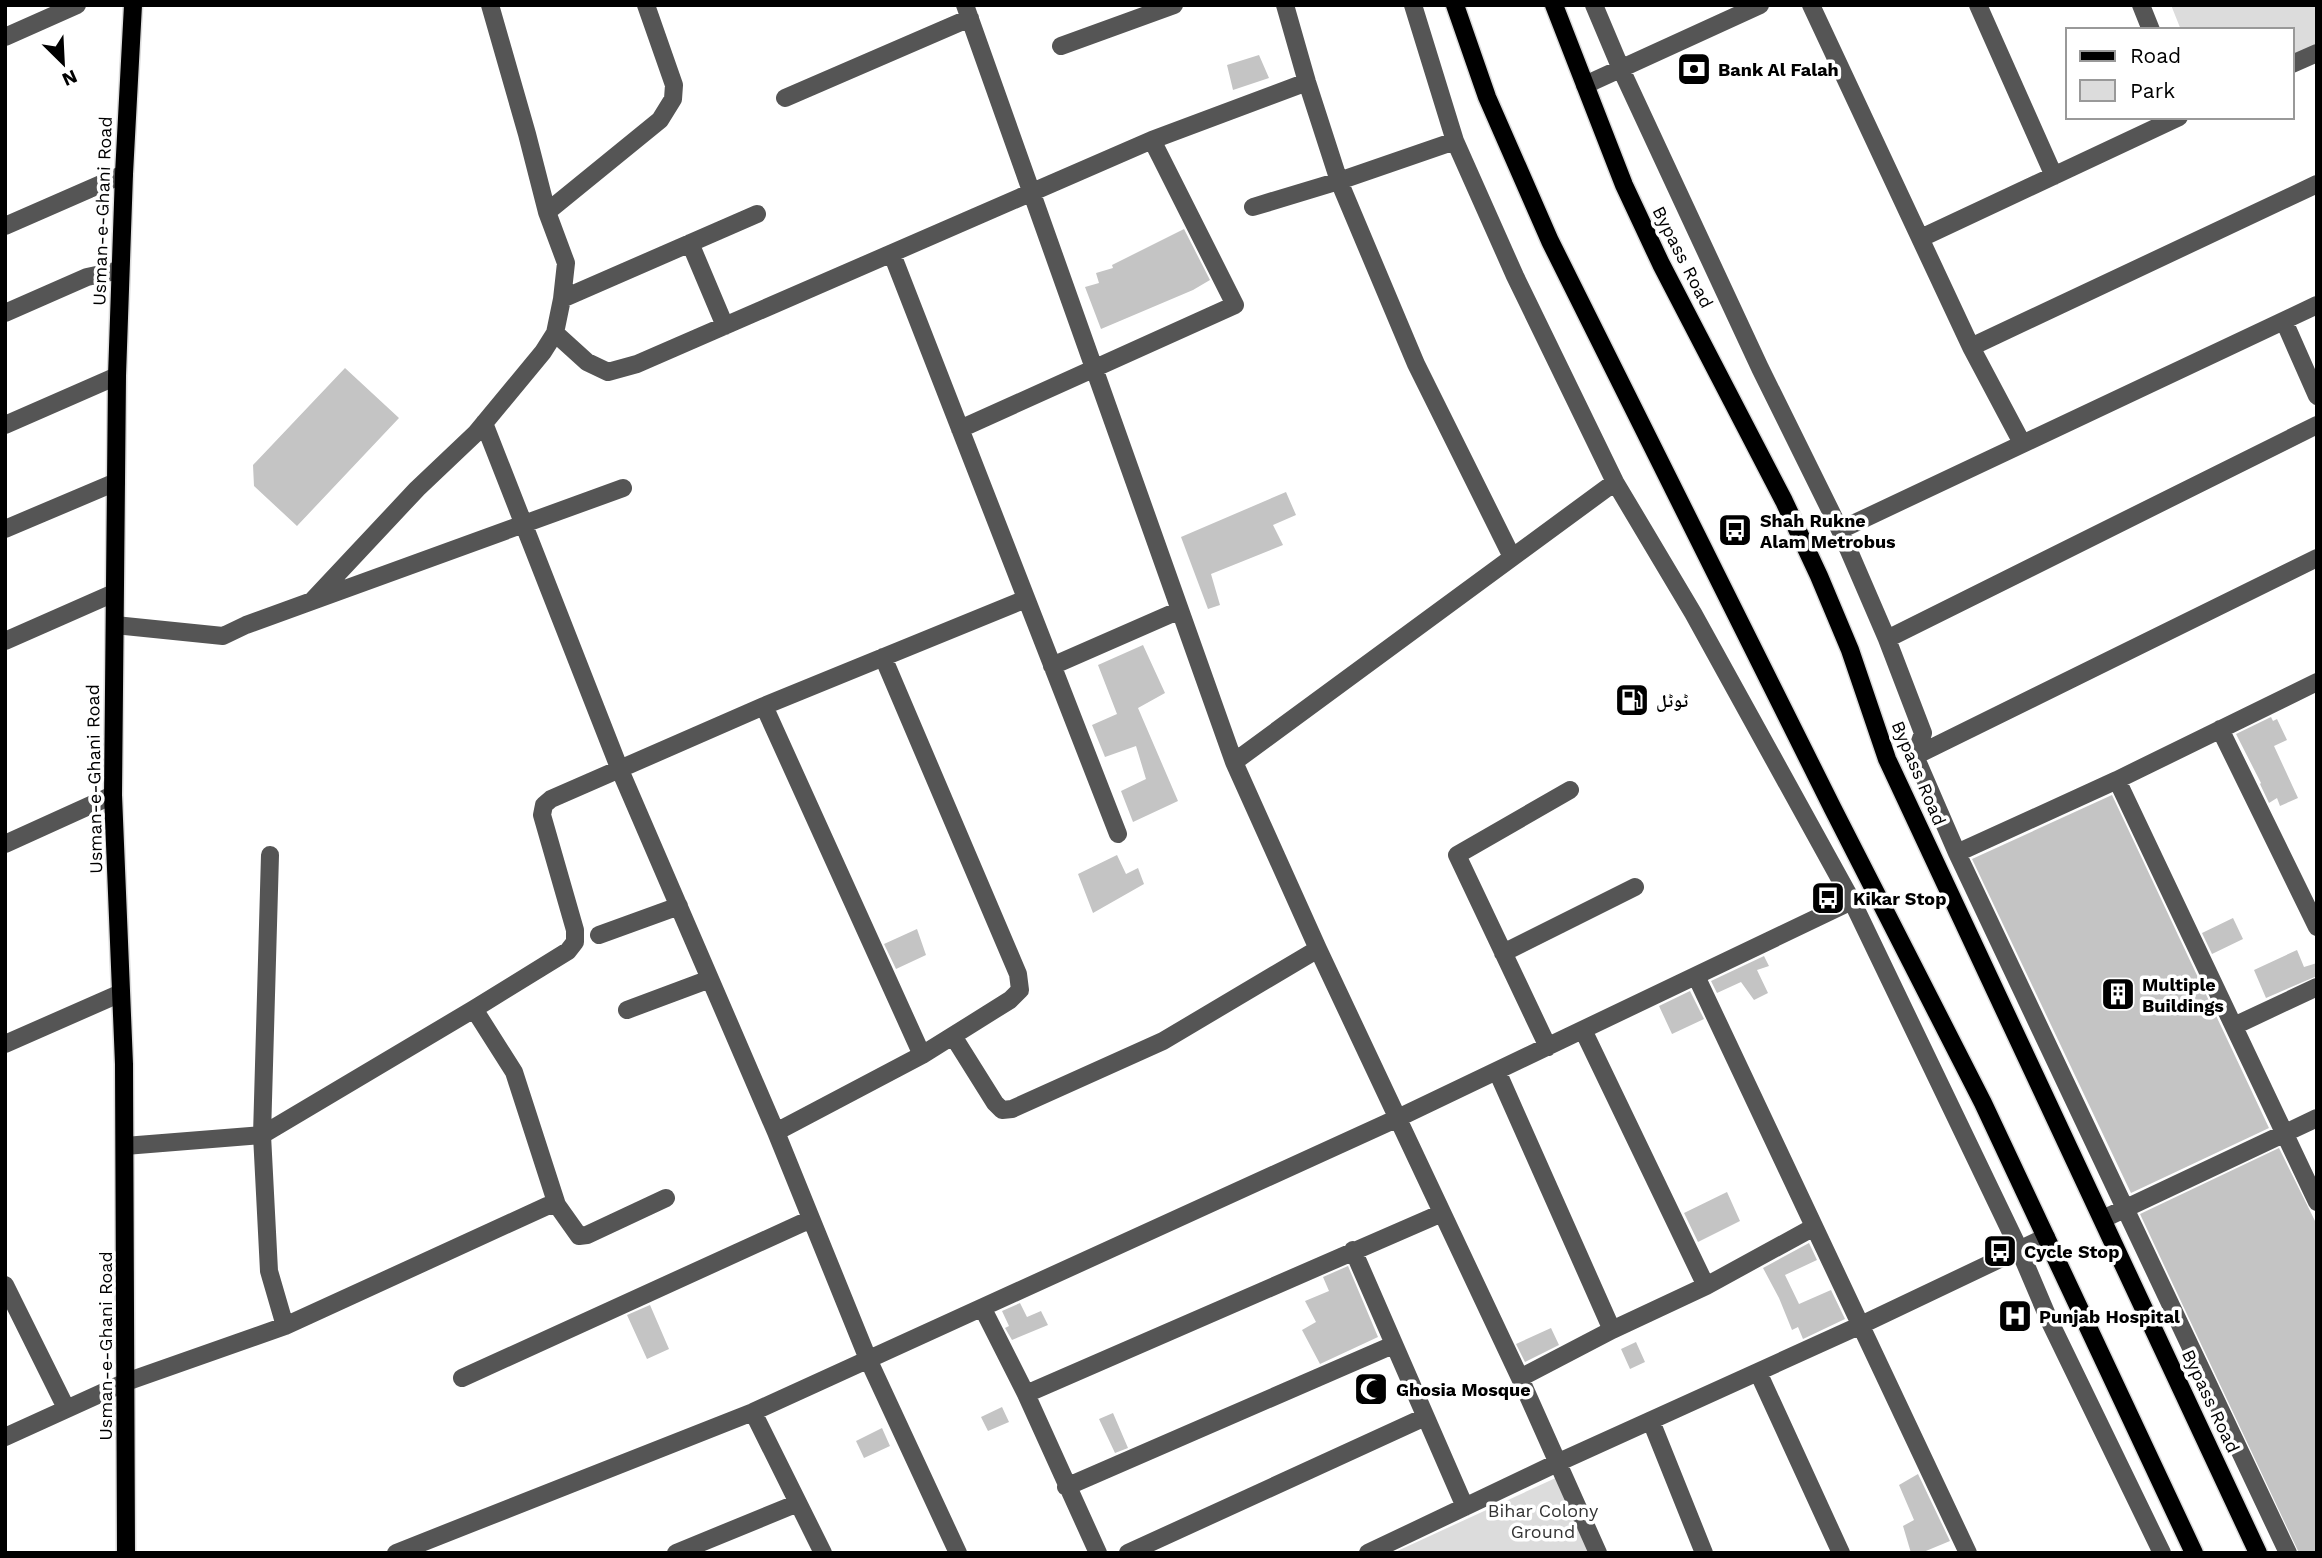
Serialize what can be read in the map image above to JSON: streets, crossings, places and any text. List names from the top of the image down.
{
  "streets": {
    "main road": ["Usman-e-Ghani Road", "Bypass Road"]
  },
  "parks": ["Bihar Colony Ground"],
  "places": {
    "bank": ["Bank Al Falah"],
    "bus stop": ["Shah Rukne Alam Metrobus", "Kikar Stop", "Cycle Stop"],
    "fuel station": ["ٹوٹل"],
    "building": ["Multiple Buildings"],
    "hospital": ["Punjab Hospital"],
    "mosque": ["Ghosia Mosque"]
  },
  "legend": ["Road", "Park"],
  "north": "bottom right"
}
